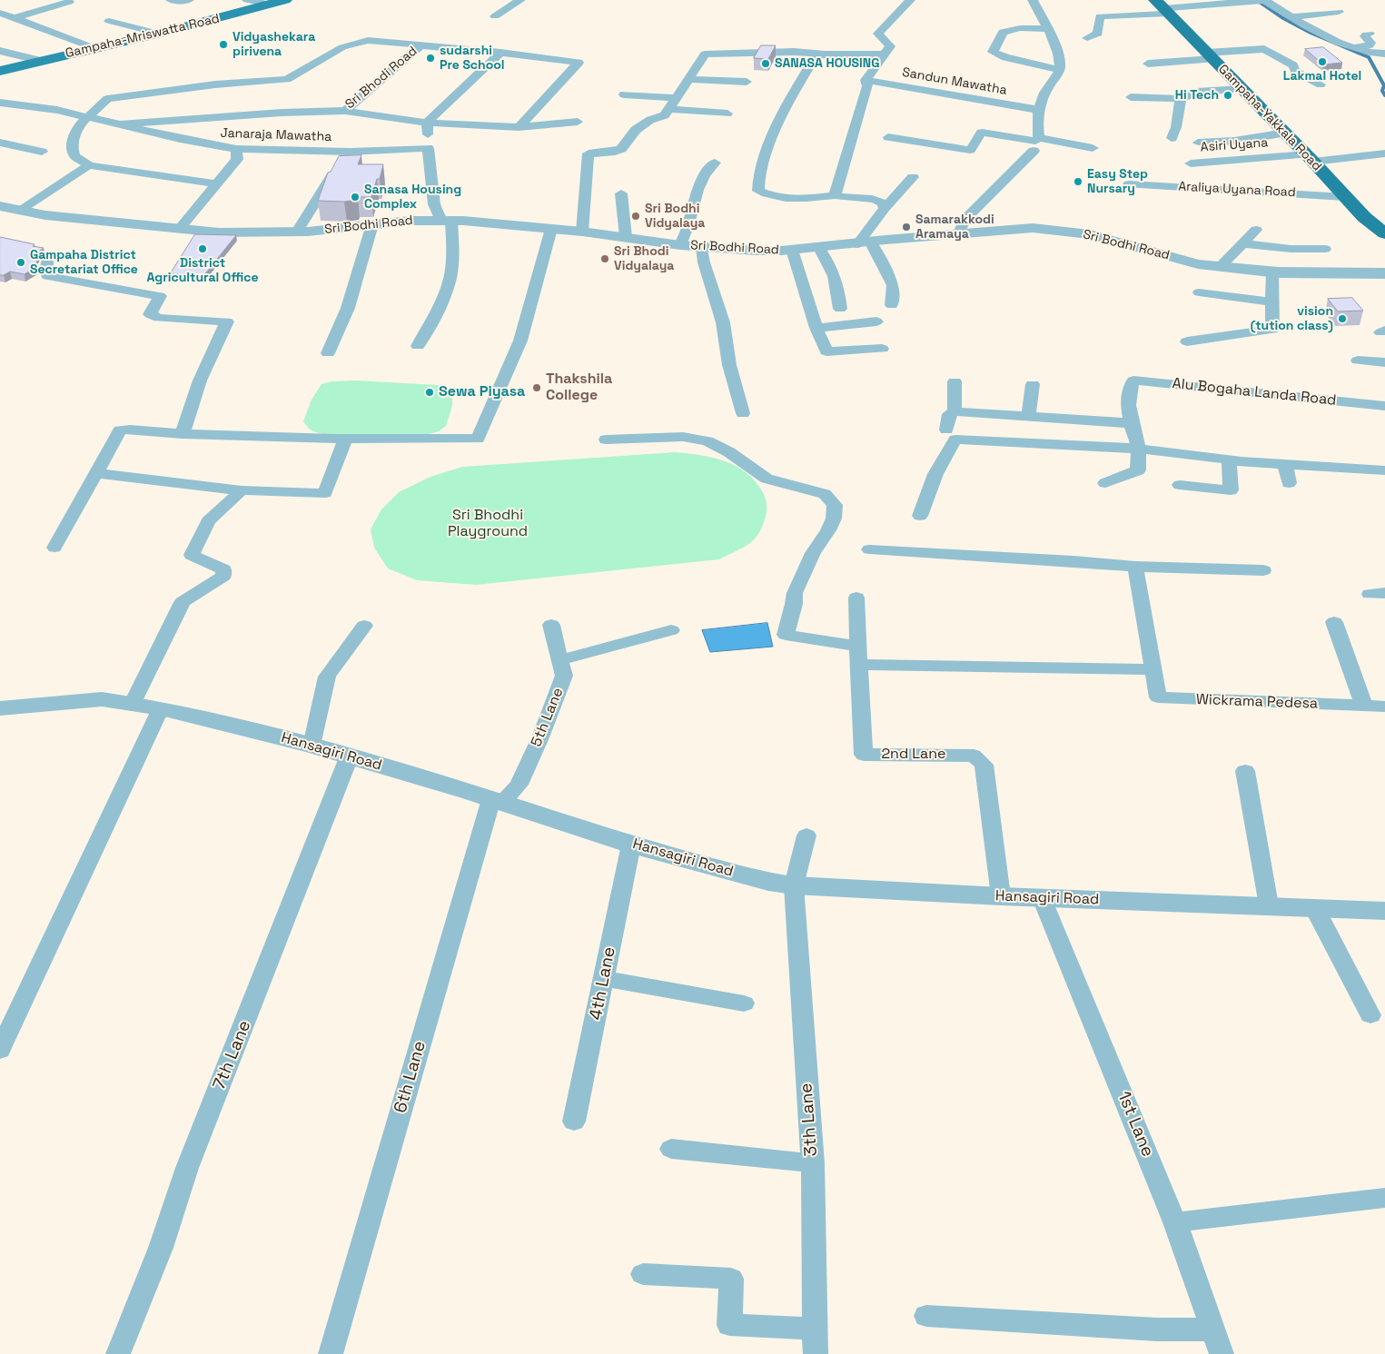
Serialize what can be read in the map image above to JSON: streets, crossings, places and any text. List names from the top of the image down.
{
  "streets": {
    "highway": ["Gampaha-Yakkala Road"],
    "main road": ["Gampaha-Mriswatta Road"],
    "street": [
      "Sri Bhodi Road",
      "Sandun Mawatha",
      "Janaraja Mawatha",
      "Asiri Uyana",
      "Araliya Uyana Road",
      "Sri Bodhi Road",
      "Alu Bogaha Landa Road",
      "Wickrama Pedesa",
      "5th Lane",
      "Hansagiri Road",
      "2nd Lane",
      "4th Lane",
      "7th Lane",
      "6th Lane",
      "3th Lane",
      "1st Lane"
    ]
  },
  "crossings": [
    ["Sri Bhodi Road", "Janaraja Mawatha"],
    ["Gampaha-Yakkala Road", "Asiri Uyana"],
    ["Gampaha-Yakkala Road", "Araliya Uyana Road"],
    ["5th Lane", "Hansagiri Road"],
    ["5th Lane", "6th Lane"],
    ["Hansagiri Road", "2nd Lane"],
    ["Hansagiri Road", "4th Lane"],
    ["Hansagiri Road", "7th Lane"],
    ["Hansagiri Road", "6th Lane"],
    ["Hansagiri Road", "3th Lane"],
    ["Hansagiri Road", "1st Lane"]
  ],
  "parks": ["Sri Bhodhi Playground"],
  "places": [
    "Vidyashekara pirivena",
    "sudarshi Pre School",
    "Lakmal Hotel",
    "SANASA HOUSING",
    "Hi Tech",
    "Easy Step Nursary",
    "Sanasa Housing Complex",
    "Sri Bodhi Vidyalaya",
    "Samarakkodi Aramaya",
    "District Agricultural Office",
    "Sri Bhodi Vidyalaya",
    "Gampaha District Secretariat Office",
    "vision (tution class)",
    "Thakshila College",
    "Sewa Piyasa"
  ]
}
